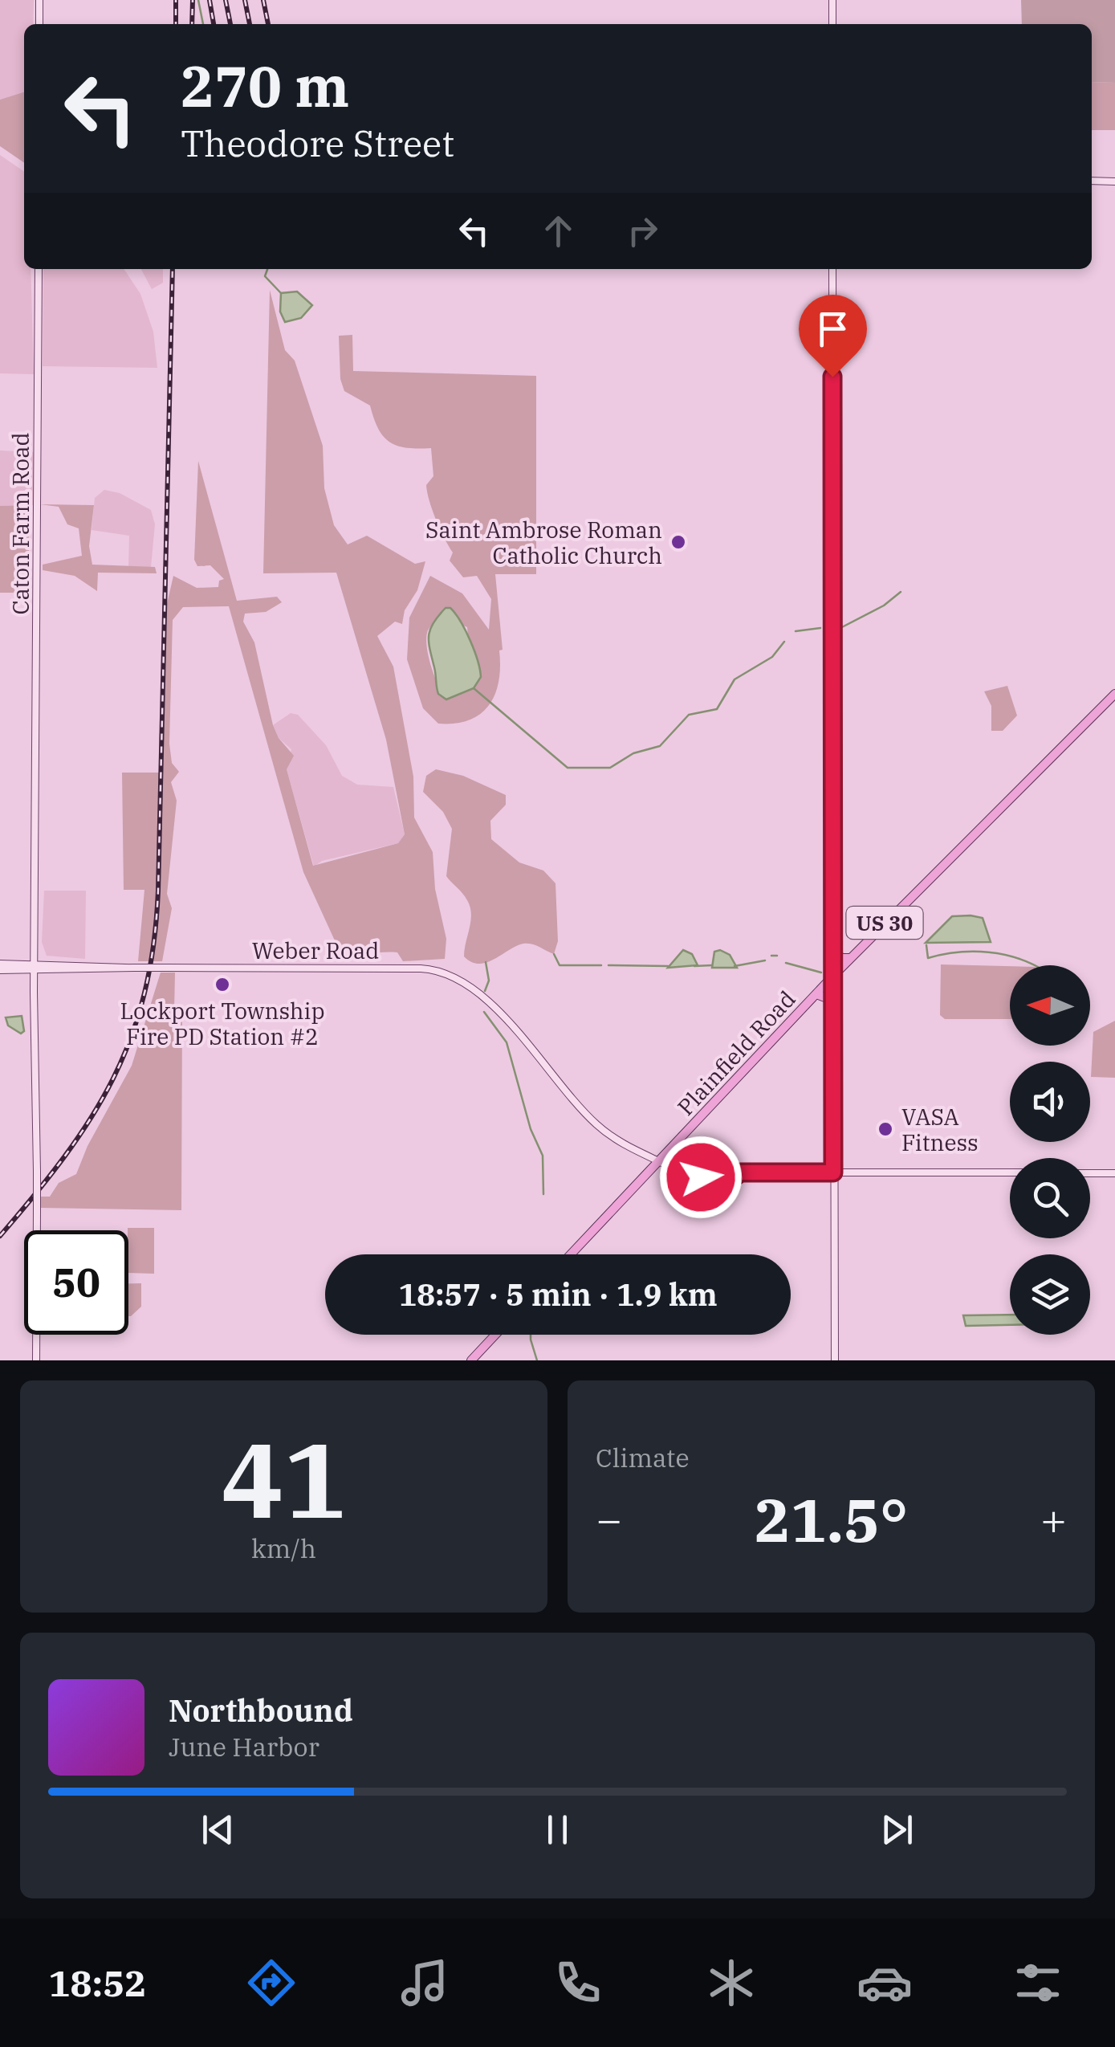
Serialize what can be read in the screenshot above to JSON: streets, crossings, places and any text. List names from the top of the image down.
{
  "streets": {
    "main road": [
      "Caton Farm Road",
      "US 30",
      "Weber Road",
      "Plainfield Road"
    ]
  },
  "crossings": [
    ["Caton Farm Road", "Weber Road"],
    ["Weber Road", "Plainfield Road"]
  ],
  "places": ["Saint Ambrose Roman Catholic Church", "Lockport Township Fire PD Station #2", "VASA Fitness"],
  "north": "left",
  "page": {
    "turn": ["270 m", "Theodore Street"],
    "limit": "50",
    "trip": "18:57 · 5 min · 1.9 km",
    "tile": [
      ["41", "km/h"],
      "Climate"
    ],
    "heat": ["−", "21.5°", "+"],
    "song": ["Northbound", "June Harbor"],
    "tabs": "18:52"
  }
}
